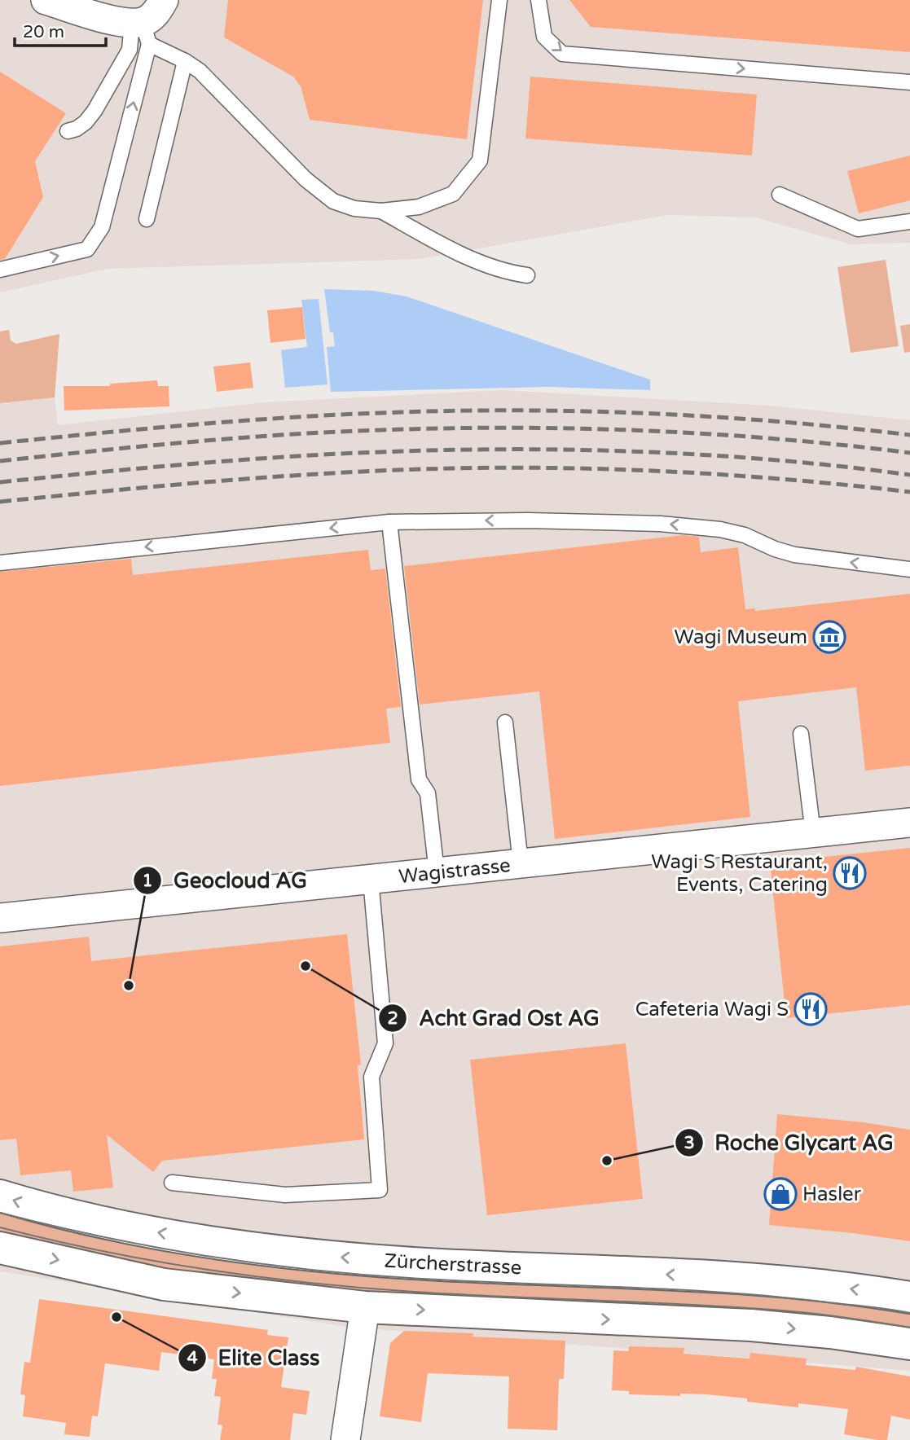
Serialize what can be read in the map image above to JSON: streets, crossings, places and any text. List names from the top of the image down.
{
  "streets": {
    "main road": ["Zürcherstrasse"],
    "street": ["Wagistrasse"]
  },
  "places": {
    "museum": ["Wagi Museum"],
    "restaurant": ["Wagi S Restaurant, Events, Catering", "Cafeteria Wagi S"],
    "other": [
      "Acht Grad Ost AG",
      "Geocloud AG",
      "Roche Glycart AG",
      "Elite Class"
    ],
    "shop": ["Hasler"]
  },
  "scale_bar": "20 m"
}
